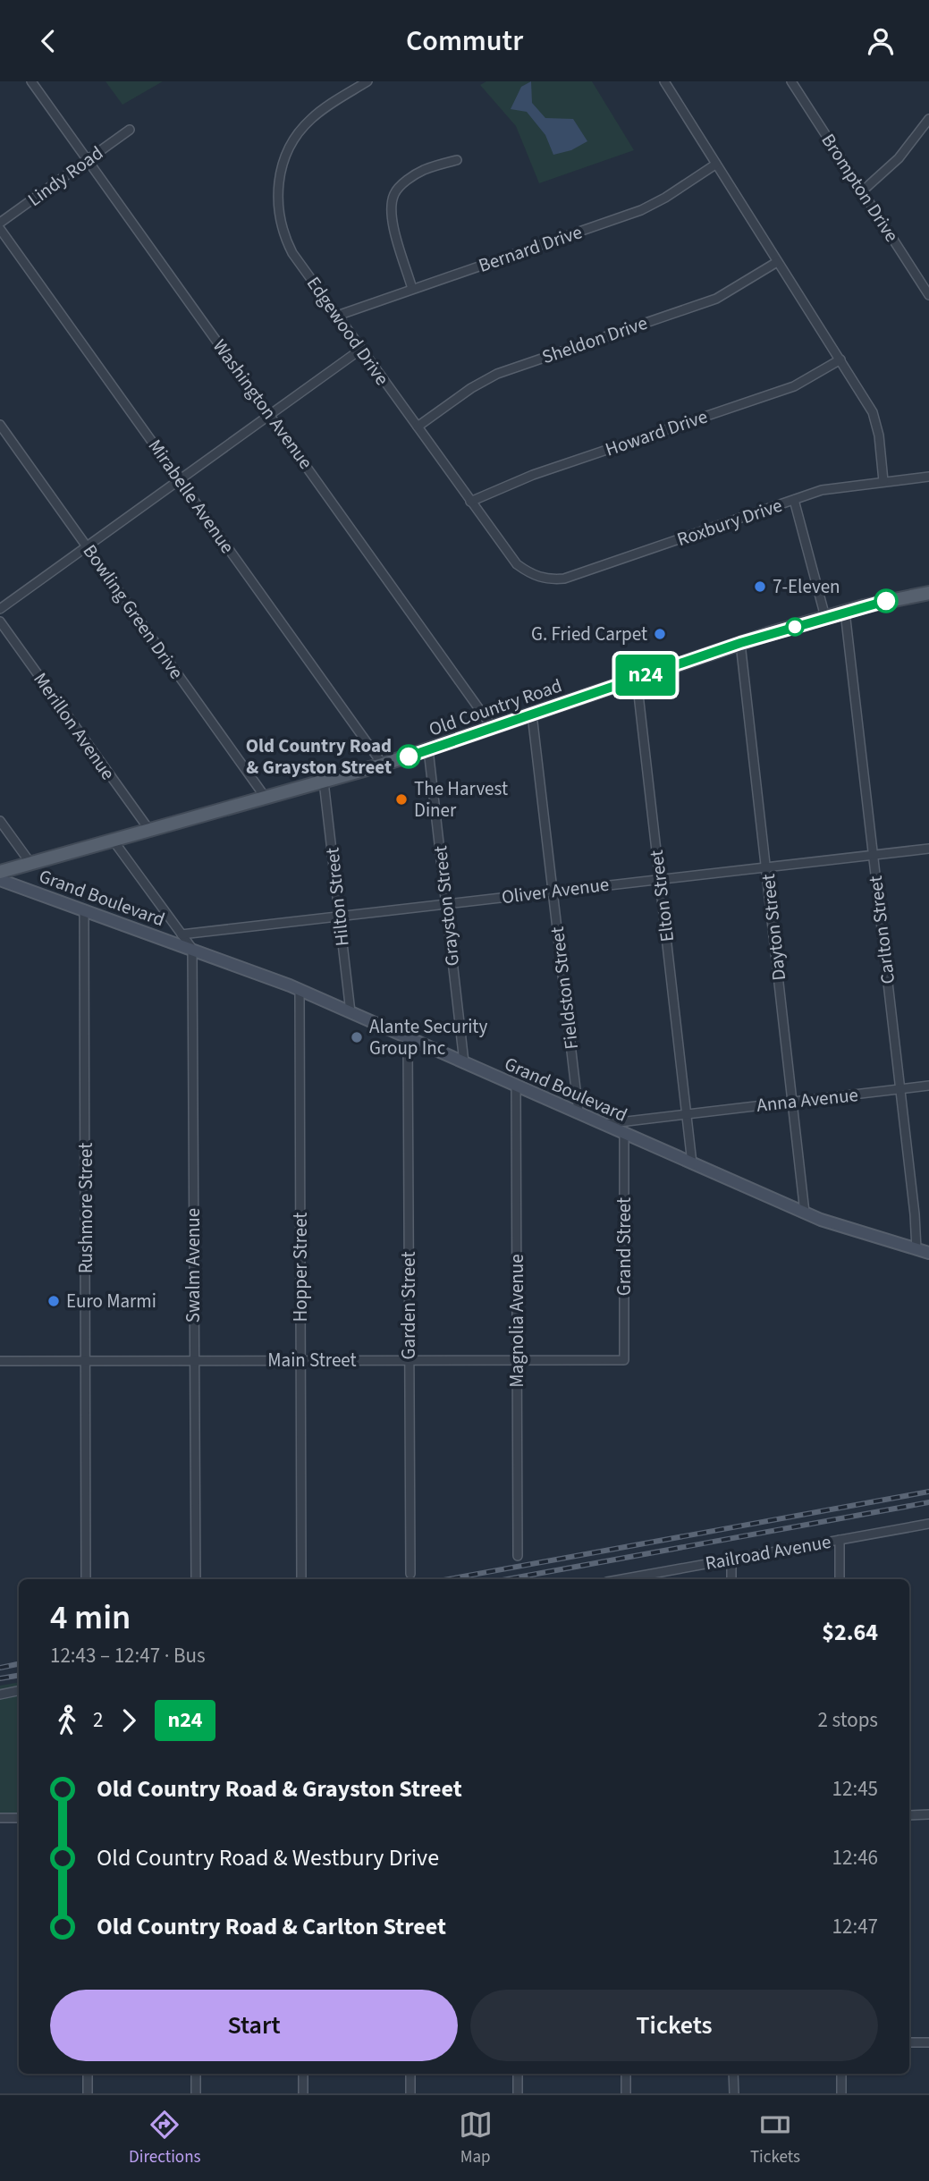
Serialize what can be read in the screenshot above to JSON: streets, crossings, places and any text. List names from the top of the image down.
{
  "streets": {
    "main road": ["Old Country Road"],
    "street": [
      "Lindy Road",
      "Brompton Drive",
      "Bernard Drive",
      "Edgewood Drive",
      "Sheldon Drive",
      "Washington Avenue",
      "Howard Drive",
      "Mirabelle Avenue",
      "Roxbury Drive",
      "Bowling Green Drive",
      "Merillon Avenue",
      "Oliver Avenue",
      "Elton Street",
      "Hilton Street",
      "Grand Boulevard",
      "Grayston Street",
      "Dayton Street",
      "Carlton Street",
      "Fieldston Street",
      "Anna Avenue",
      "Rushmore Street",
      "Grand Street",
      "Swalm Avenue",
      "Hopper Street",
      "Garden Street",
      "Magnolia Avenue",
      "Main Street",
      "Railroad Avenue"
    ]
  },
  "crossings": [
    ["Lindy Road", "Washington Avenue"],
    ["Bernard Drive", "Edgewood Drive"],
    ["Edgewood Drive", "Sheldon Drive"],
    ["Edgewood Drive", "Howard Drive"],
    ["Edgewood Drive", "Roxbury Drive"],
    ["Washington Avenue", "Old Country Road"],
    ["Mirabelle Avenue", "Old Country Road"],
    ["Bowling Green Drive", "Old Country Road"],
    ["Old Country Road", "Merillon Avenue"],
    ["Old Country Road", "Elton Street"],
    ["Old Country Road", "Hilton Street"],
    ["Old Country Road", "Grand Boulevard"],
    ["Old Country Road", "Grayston Street"],
    ["Old Country Road", "Dayton Street"],
    ["Old Country Road", "Carlton Street"],
    ["Old Country Road", "Fieldston Street"],
    ["Oliver Avenue", "Elton Street"],
    ["Oliver Avenue", "Hilton Street"],
    ["Oliver Avenue", "Grand Boulevard"],
    ["Oliver Avenue", "Grayston Street"],
    ["Oliver Avenue", "Dayton Street"],
    ["Oliver Avenue", "Carlton Street"],
    ["Oliver Avenue", "Fieldston Street"],
    ["Elton Street", "Anna Avenue"],
    ["Hilton Street", "Grand Boulevard"],
    ["Grand Boulevard", "Grayston Street"],
    ["Grand Boulevard", "Dayton Street"],
    ["Grand Boulevard", "Carlton Street"],
    ["Grand Boulevard", "Fieldston Street"],
    ["Grand Boulevard", "Anna Avenue"],
    ["Grand Boulevard", "Rushmore Street"],
    ["Grand Boulevard", "Grand Street"],
    ["Grand Boulevard", "Swalm Avenue"],
    ["Grand Boulevard", "Hopper Street"],
    ["Grand Boulevard", "Garden Street"],
    ["Grand Boulevard", "Magnolia Avenue"],
    ["Dayton Street", "Anna Avenue"],
    ["Carlton Street", "Anna Avenue"],
    ["Rushmore Street", "Main Street"],
    ["Grand Street", "Main Street"],
    ["Swalm Avenue", "Main Street"],
    ["Hopper Street", "Main Street"],
    ["Garden Street", "Main Street"],
    ["Magnolia Avenue", "Main Street"]
  ],
  "places": [
    "7-Eleven",
    "G. Fried Carpet",
    "Old Country Road & Grayston Street",
    "The Harvest Diner",
    "Alante Security Group Inc",
    "Euro Marmi"
  ],
  "lines": ["bus line n24"],
  "page": {
    "header": "Commutr",
    "on_map": "n24",
    "heading": ["4 min", "12:43 – 12:47 · Bus", "$2.64"],
    "legs": ["2", "n24", "2 stops"],
    "list": [
      {
        "name": "Old Country Road & Grayston Street",
        "value": "12:45"
      },
      {
        "name": "Old Country Road & Westbury Drive",
        "value": "12:46"
      },
      {
        "name": "Old Country Road & Carlton Street",
        "value": "12:47"
      }
    ],
    "buttons": ["Start", "Tickets"],
    "tabs": ["Directions", "Map", "Tickets"]
  }
}
